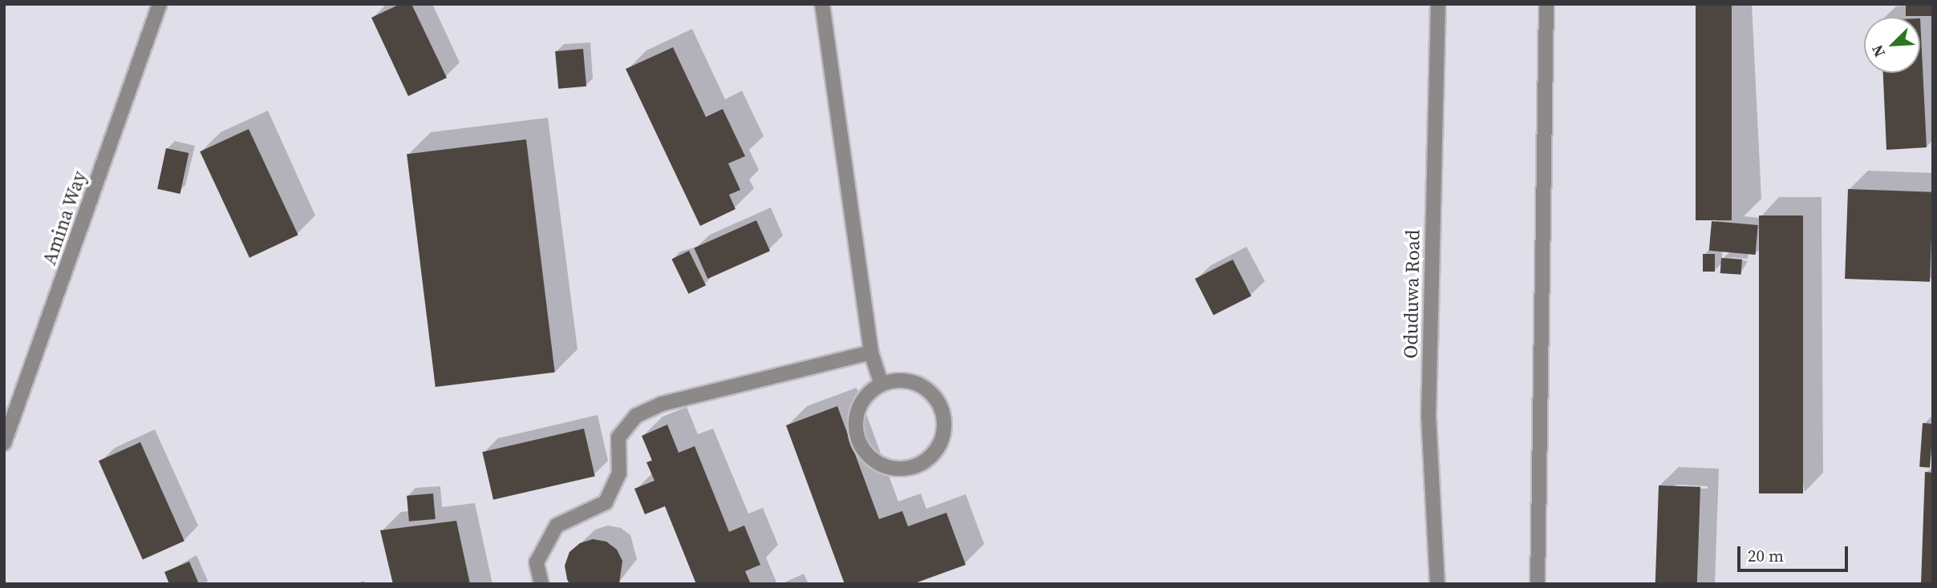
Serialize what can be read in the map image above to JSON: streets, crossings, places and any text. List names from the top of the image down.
{
  "streets": {
    "street": ["Amina Way", "Oduduwa Road"]
  },
  "scale_bar": "20 m",
  "north": "bottom left"
}
